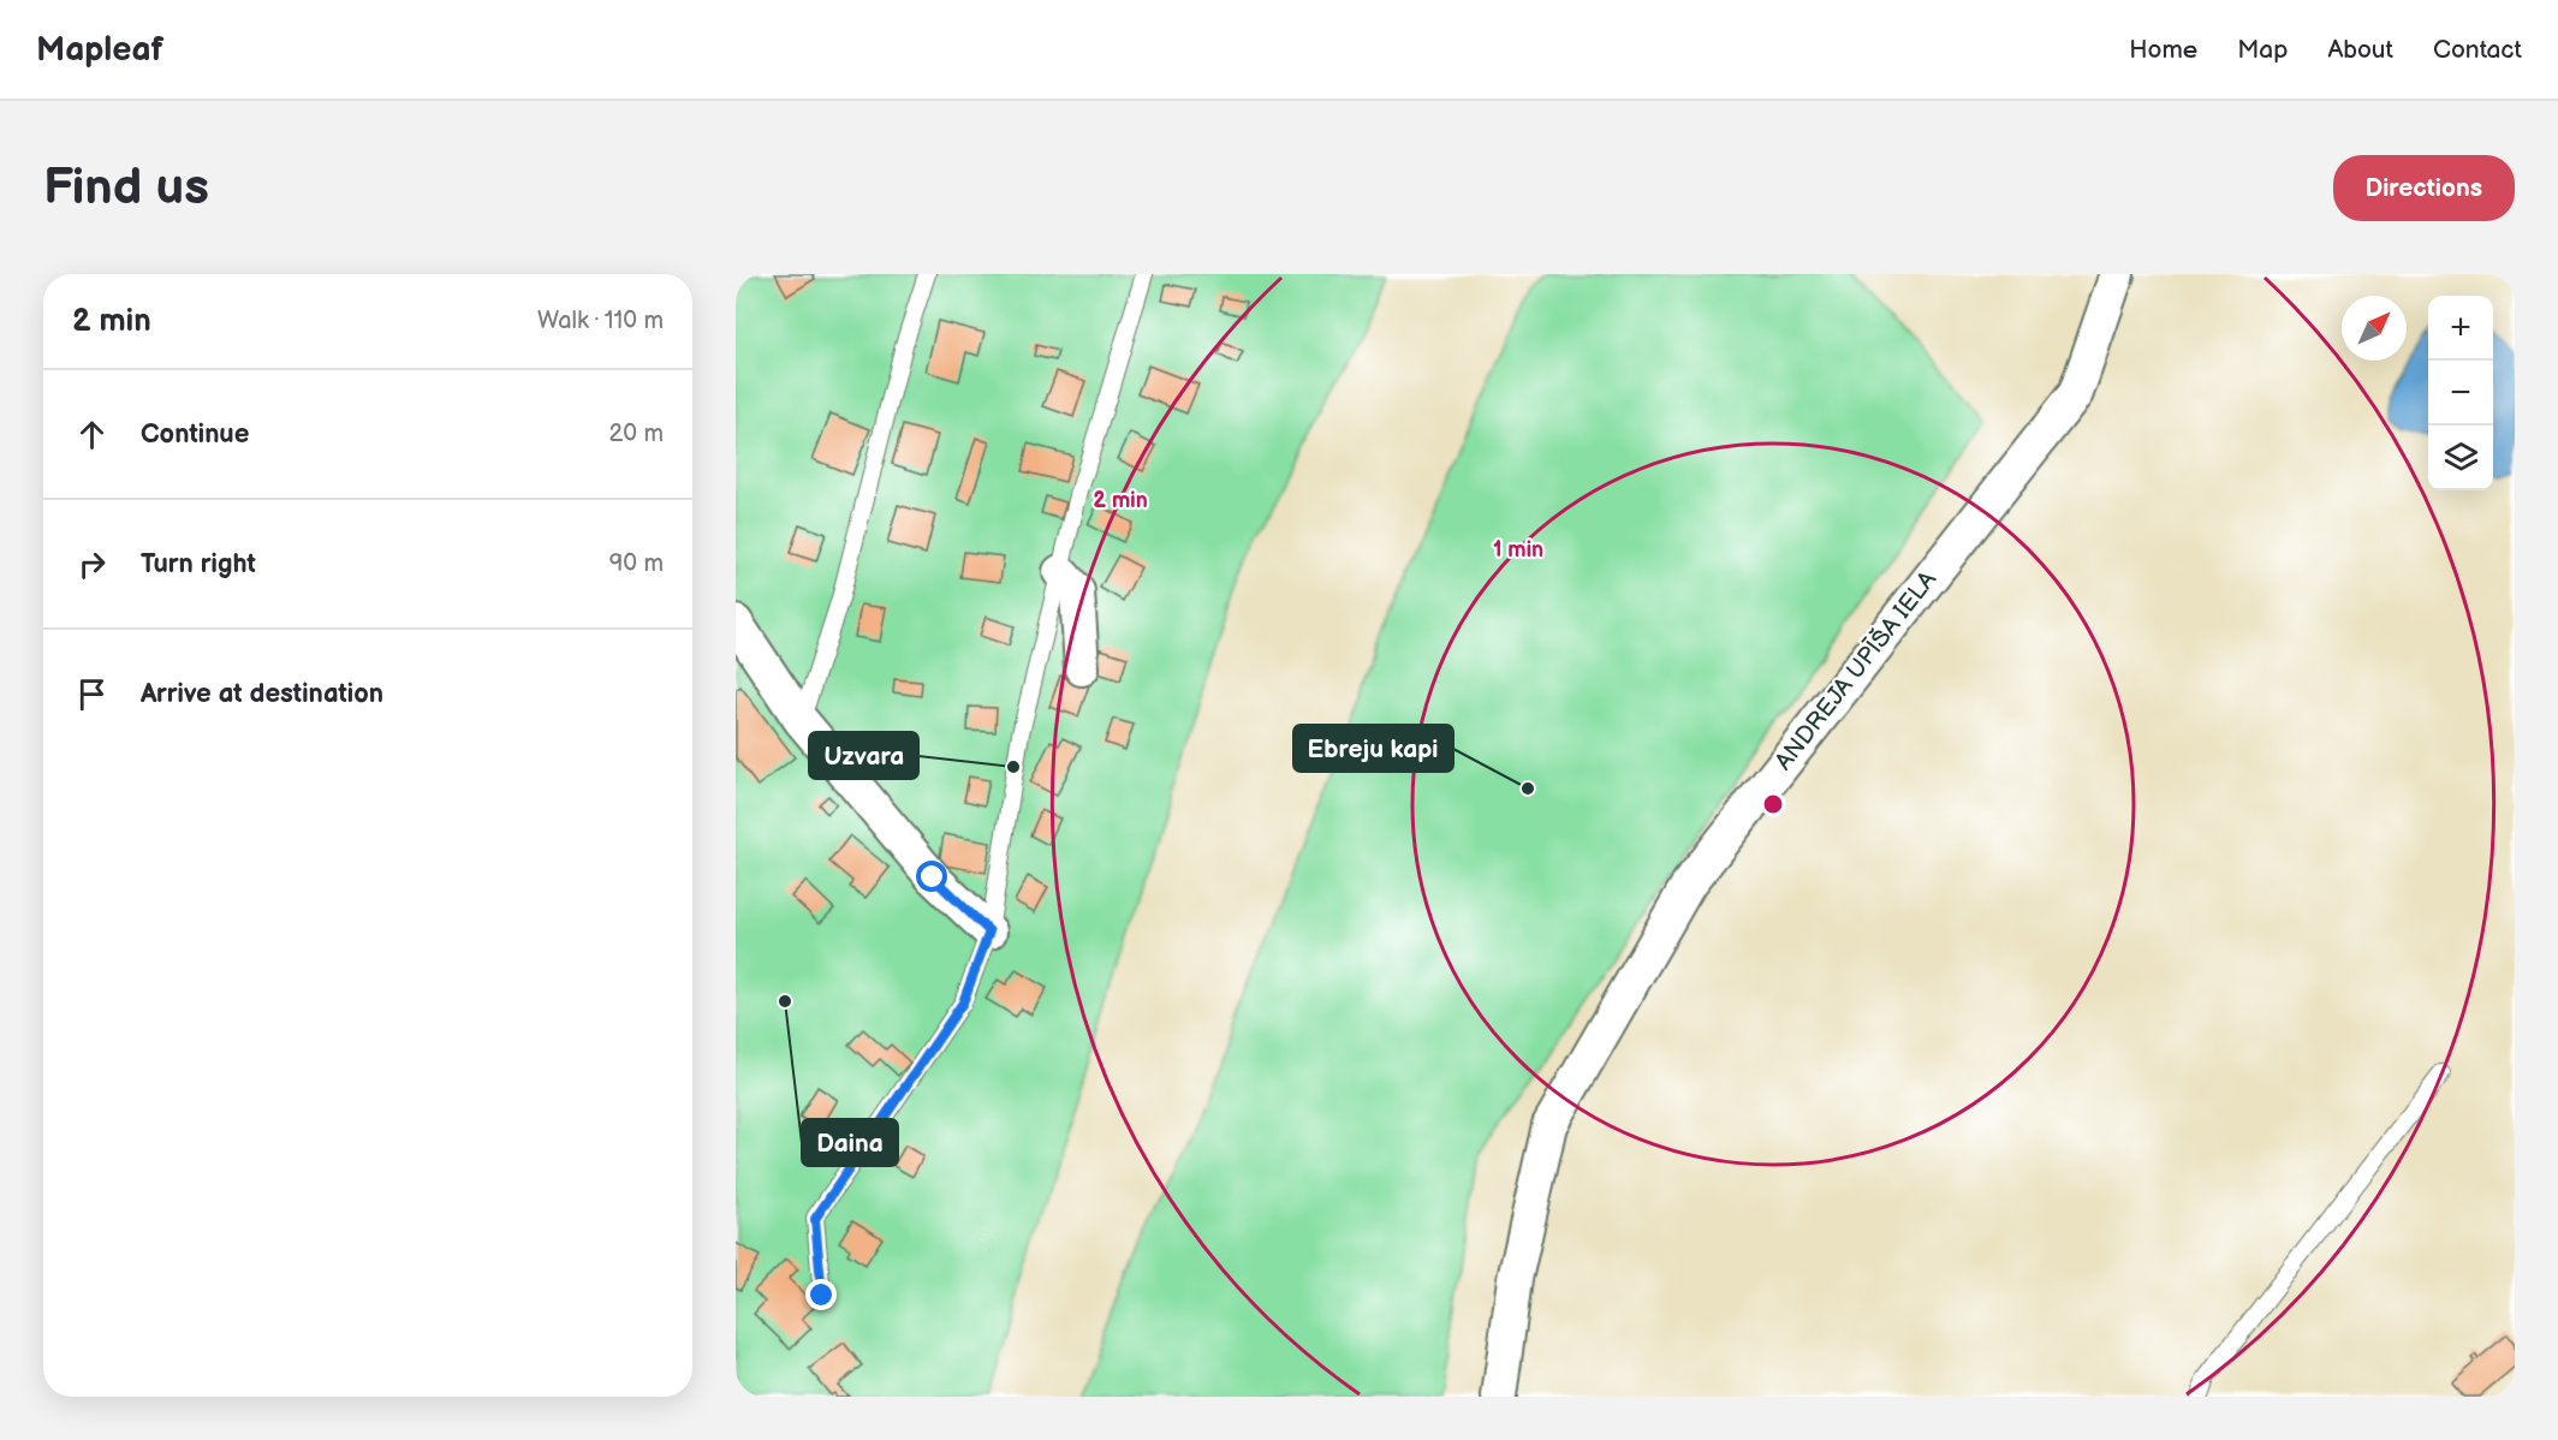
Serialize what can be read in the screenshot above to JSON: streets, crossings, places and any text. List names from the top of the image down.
{
  "streets": {
    "street": ["ANDREJA UPĪŠA IELA"]
  },
  "places": ["Uzvara", "Ebreju kapi", "Daina"],
  "north": "top right",
  "page": {
    "header": "Mapleaf",
    "nav": [
      "Home",
      "Map",
      "About",
      "Contact"
    ],
    "buttons": "Directions",
    "title": "Find us",
    "heading": ["2 min", "Walk · 110 m"],
    "map_buttons": ["+", "−"],
    "list": [
      ["Continue", "20 m"],
      ["Turn right", "90 m"],
      "Arrive at destination"
    ]
  },
  "rings": ["2 min", "1 min"]
}
